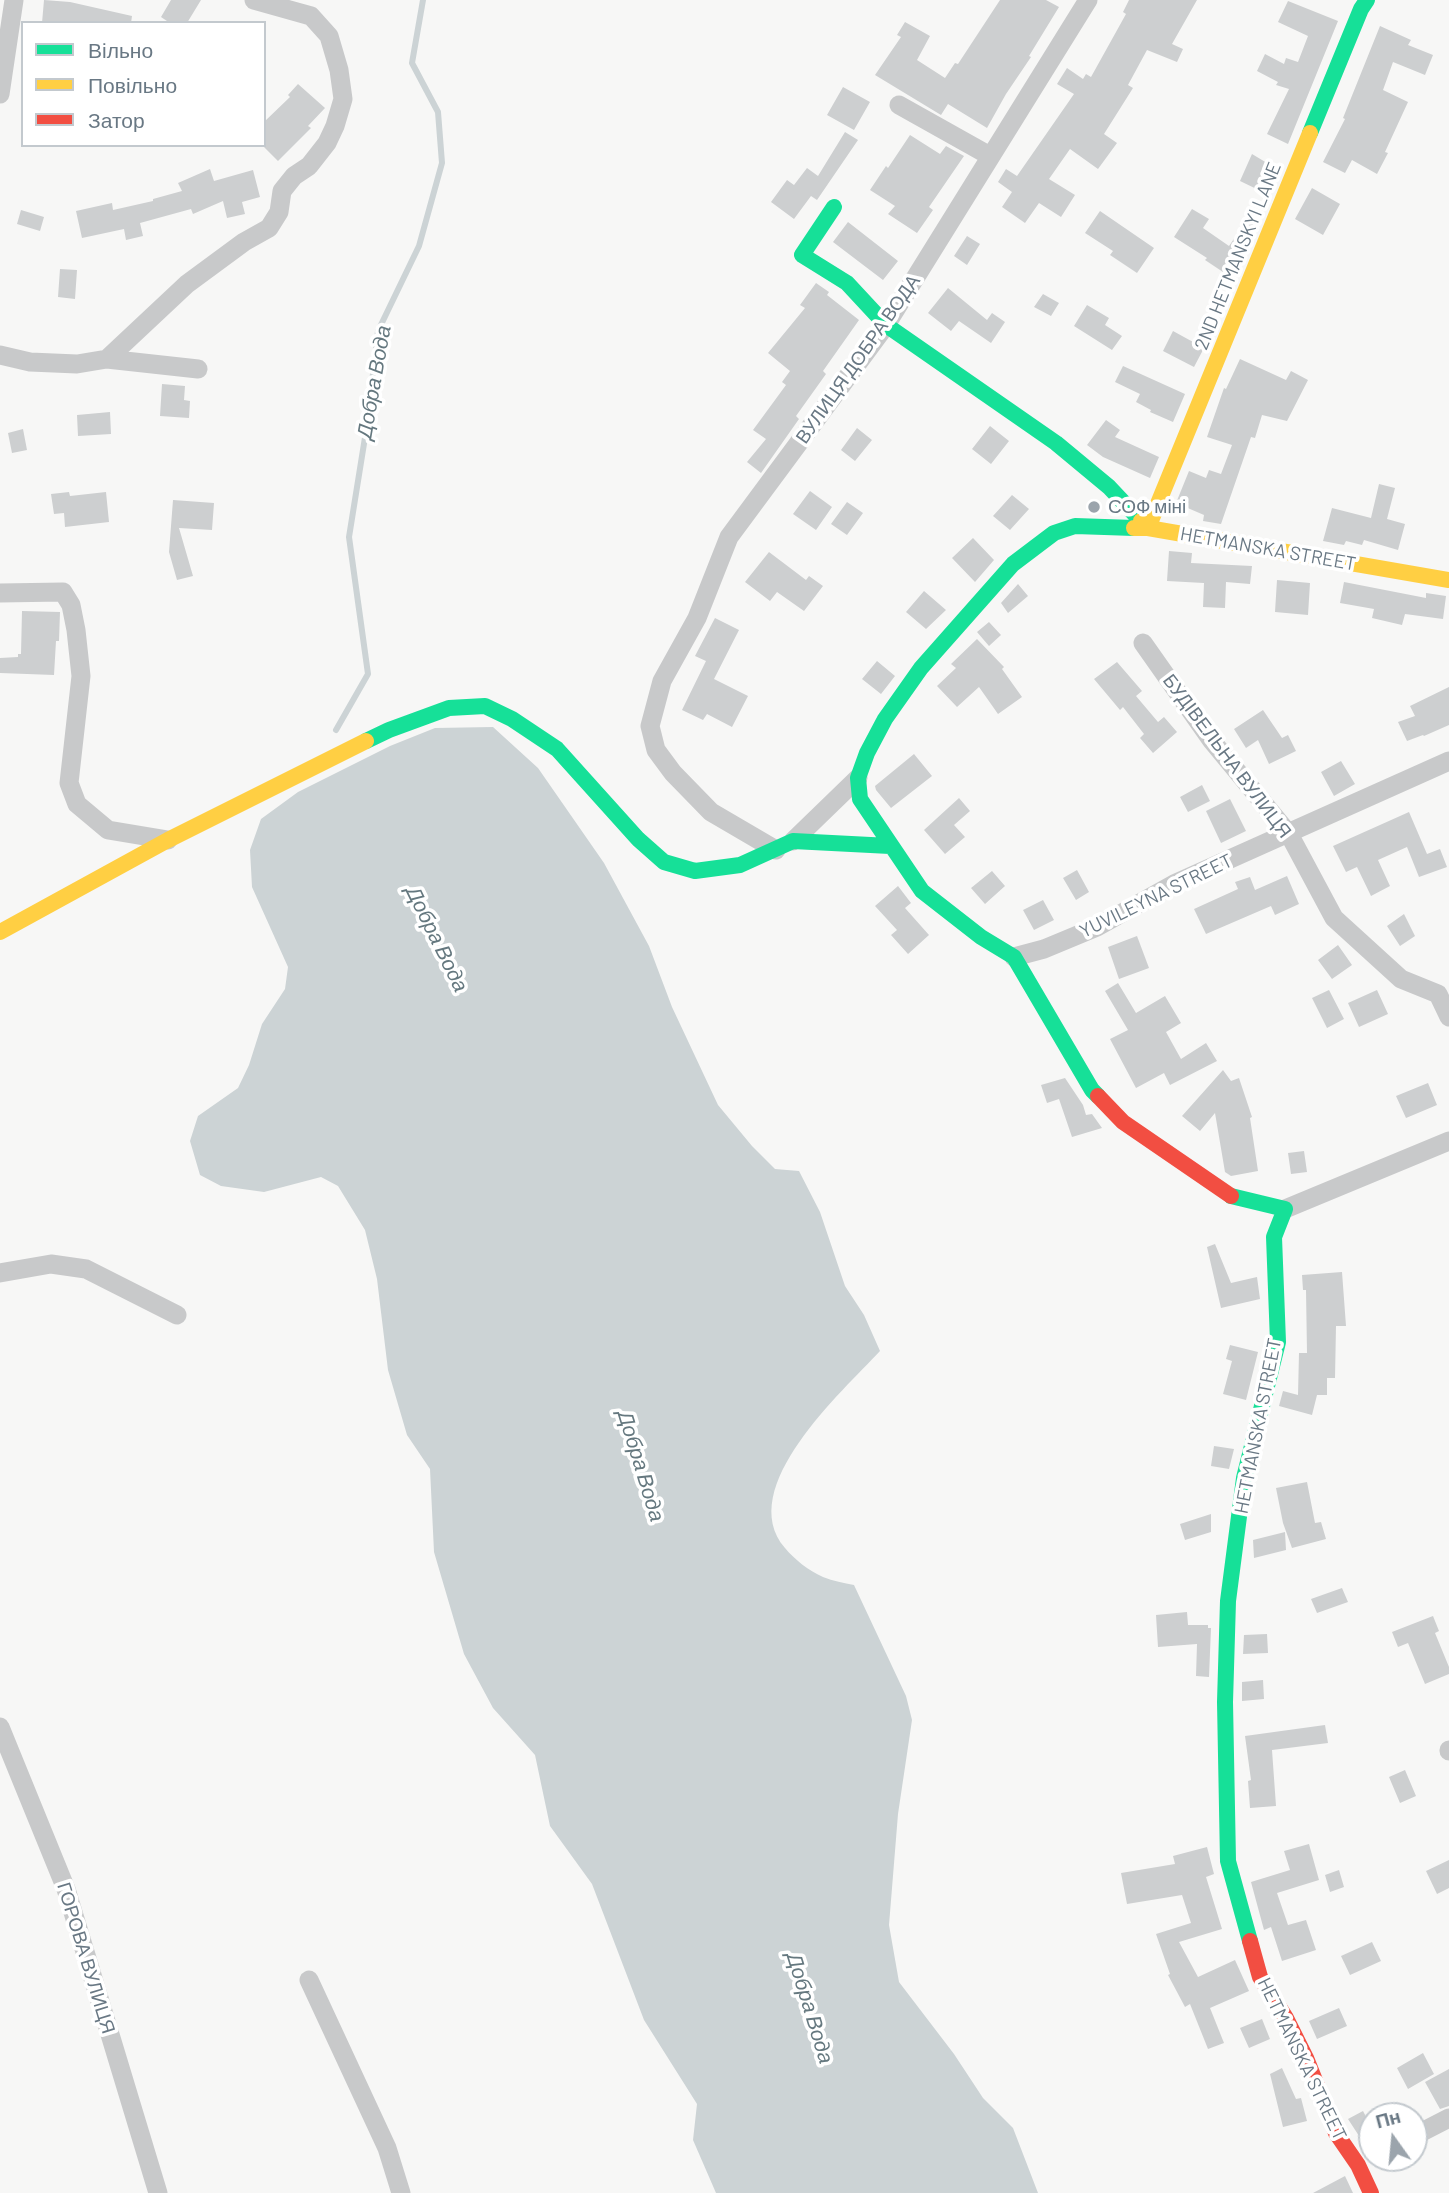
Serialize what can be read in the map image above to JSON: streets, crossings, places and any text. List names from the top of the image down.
{
  "streets": {
    "street": [
      "2ND HETMANSKYI LANE",
      "ВУЛИЦЯ ДОБРА ВОДА",
      "HETMANSKA STREET",
      "БУДІВЕЛЬНА ВУЛИЦЯ",
      "YUVILEYNA STREET",
      "ГОРОВА ВУЛИЦЯ"
    ]
  },
  "crossings": [
    ["2ND HETMANSKYI LANE", "HETMANSKA STREET"],
    ["БУДІВЕЛЬНА ВУЛИЦЯ", "YUVILEYNA STREET"]
  ],
  "water": ["Добра Вода"],
  "places": ["СОФ міні"],
  "legend": ["Вільно", "Повільно", "Затор"],
  "north": "top"
}
